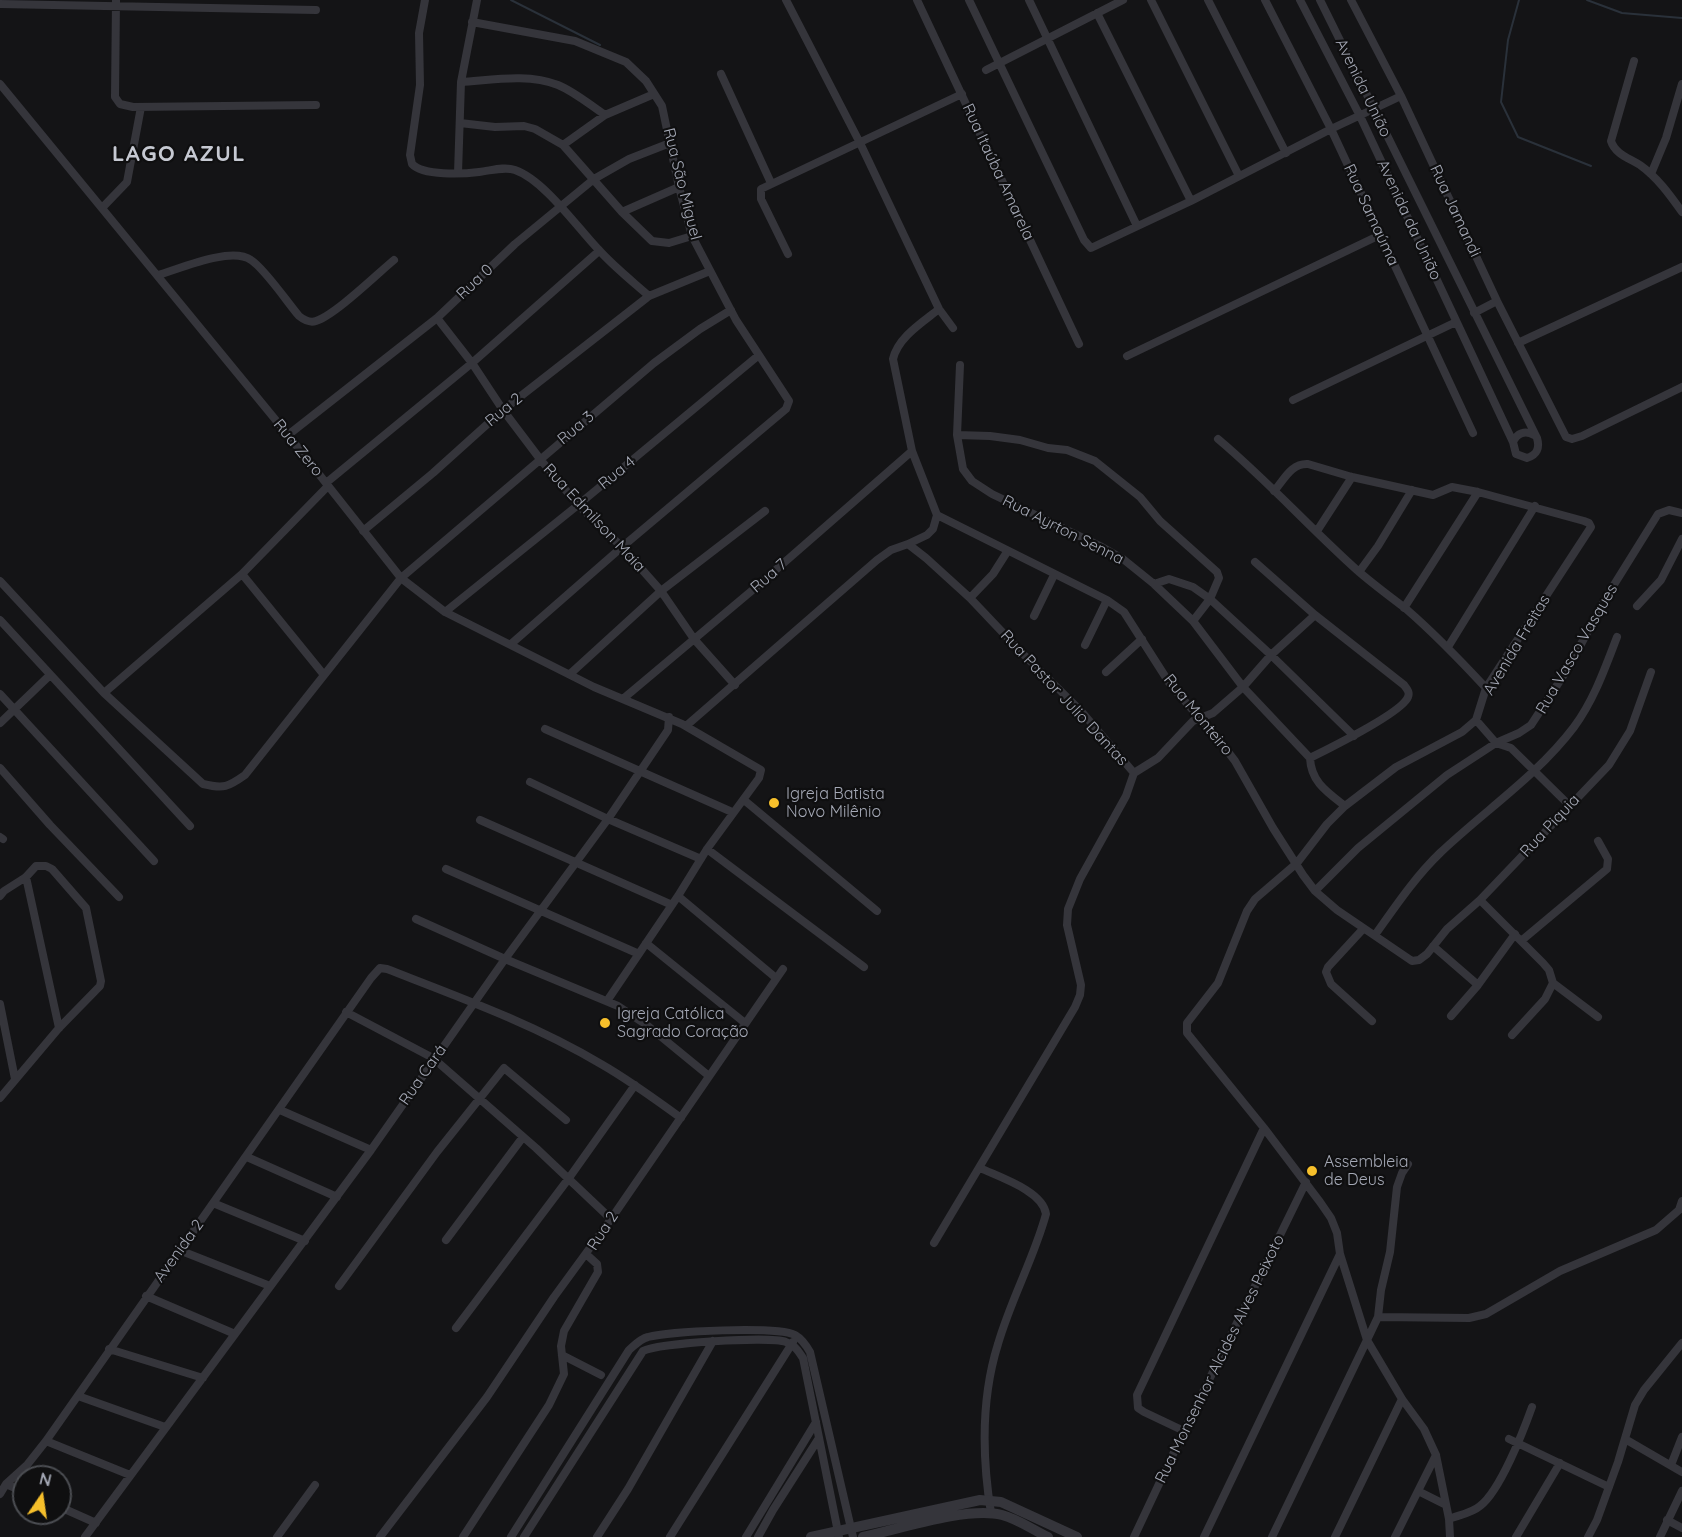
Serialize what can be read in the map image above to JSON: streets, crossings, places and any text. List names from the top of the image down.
{
  "streets": {
    "street": [
      "Avenida União",
      "Rua Itaúba Amarela",
      "Rua São Miguel",
      "Rua Jamandi",
      "Rua Samaúma",
      "Avenida da União",
      "Rua 0",
      "Rua 2",
      "Rua 3",
      "Rua Zero",
      "Rua 4",
      "Rua Edmilson Maia",
      "Rua Ayrton Senna",
      "Rua 7",
      "Avenida Freitas",
      "Rua Vasco Vasques",
      "Rua Pastor Julio Dantas",
      "Rua Monteiro",
      "Rua Piquia",
      "Rua Cará",
      "Avenida 2",
      "Rua Monsenhor Alcides Alves Peixoto"
    ]
  },
  "crossings": [
    ["Avenida União", "Avenida da União"],
    ["Rua São Miguel", "Rua 0"],
    ["Rua São Miguel", "Rua 2"],
    ["Rua São Miguel", "Rua 3"],
    ["Rua São Miguel", "Rua 4"],
    ["Rua São Miguel", "Rua Edmilson Maia"],
    ["Rua 0", "Rua Zero"],
    ["Rua 0", "Rua Edmilson Maia"],
    ["Rua 2", "Rua Zero"],
    ["Rua 2", "Rua Edmilson Maia"],
    ["Rua 3", "Rua Zero"],
    ["Rua 3", "Rua Edmilson Maia"],
    ["Rua Zero", "Rua 4"],
    ["Rua Zero", "Rua 7"],
    ["Rua Zero", "Rua Cará"],
    ["Rua 4", "Rua Edmilson Maia"],
    ["Rua Edmilson Maia", "Rua 7"],
    ["Rua Vasco Vasques", "Rua Monteiro"],
    ["Rua Monteiro", "Rua Piquia"],
    ["Rua Cará", "Avenida 2"]
  ],
  "districts": ["LAGO AZUL"],
  "places": ["Igreja Batista Novo Milênio", "Igreja Católica Sagrado Coração", "Assembleia de Deus"],
  "north": "top"
}
